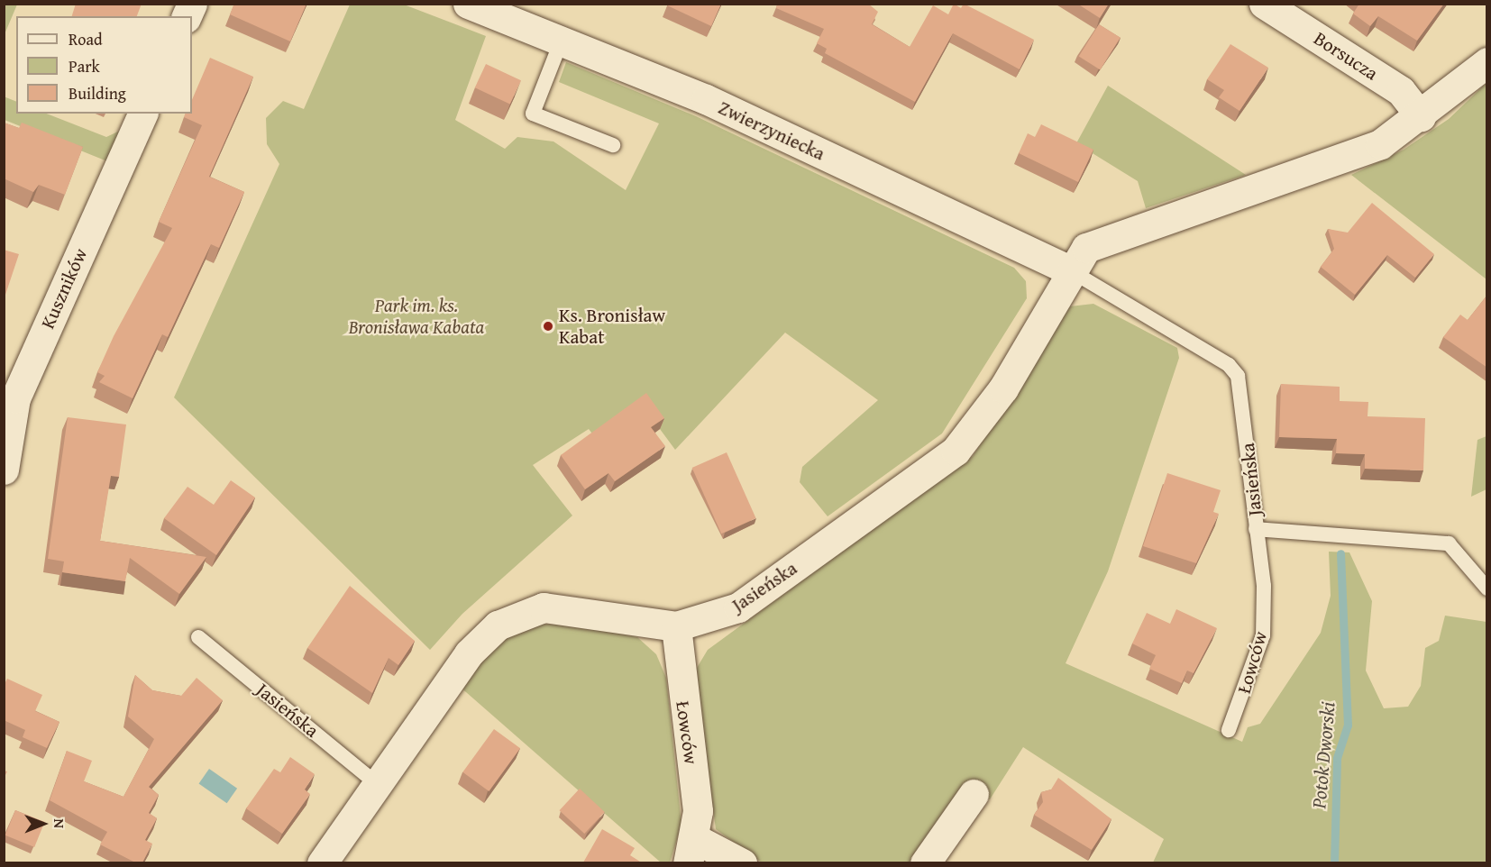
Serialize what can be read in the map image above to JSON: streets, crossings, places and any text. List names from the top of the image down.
{
  "streets": {
    "street": [
      "Borsucza",
      "Zwierzyniecka",
      "Kuszników",
      "Jasieńska",
      "Łowców"
    ]
  },
  "crossings": [
    ["Borsucza", "Jasieńska"],
    ["Zwierzyniecka", "Jasieńska"],
    ["Jasieńska", "Łowców"]
  ],
  "water": ["Potok Dworski"],
  "parks": ["Park im. ks. Bronisława Kabata"],
  "places": ["Ks. Bronisław Kabat"],
  "legend": ["Road", "Park", "Building"],
  "north": "right"
}
